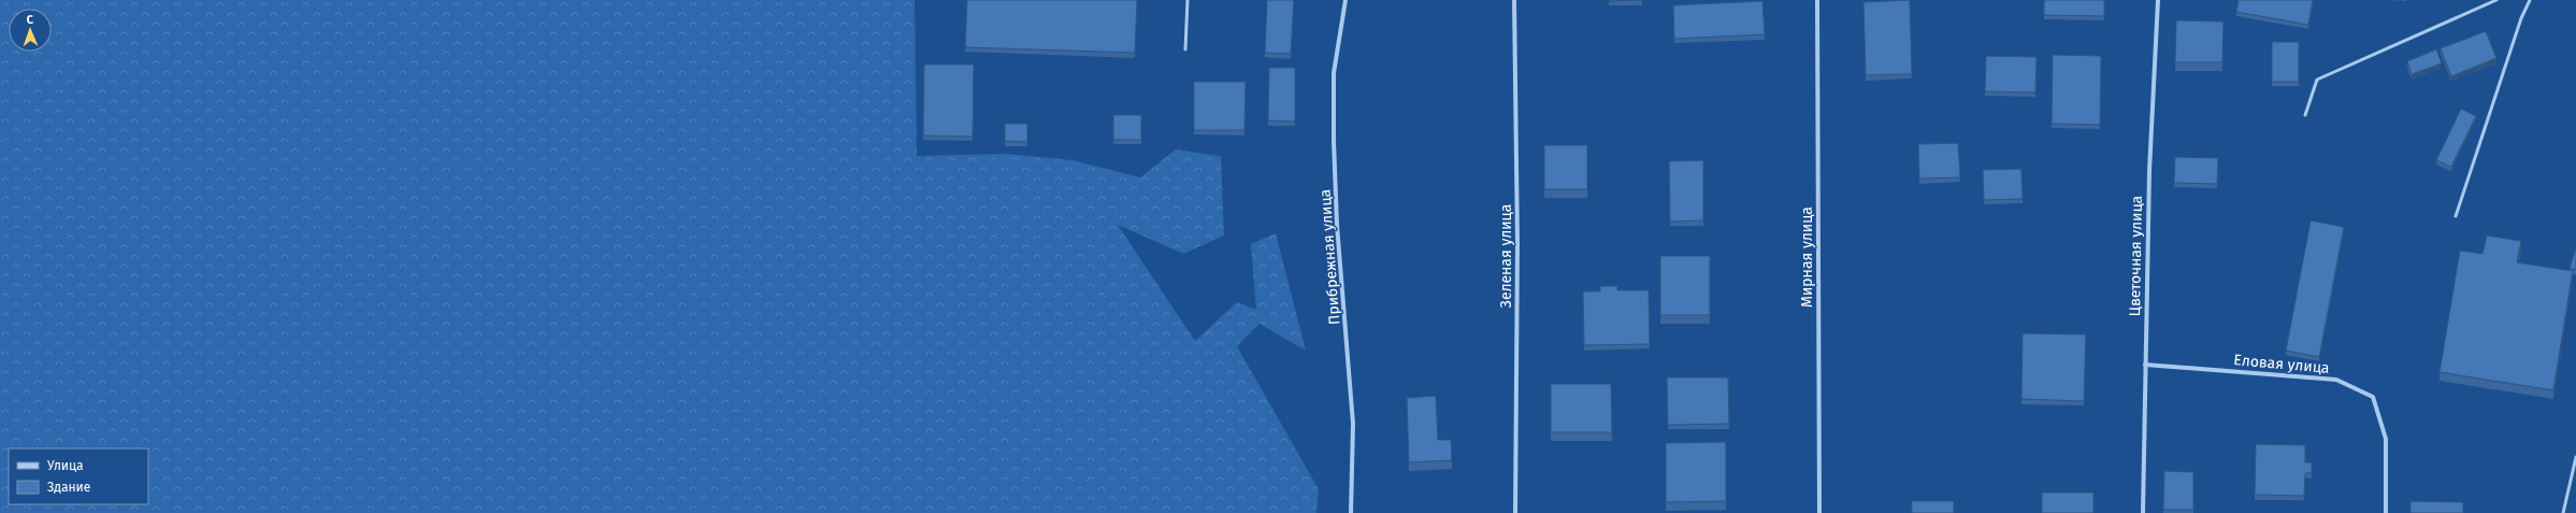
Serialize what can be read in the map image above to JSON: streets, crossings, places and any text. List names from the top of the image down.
{
  "streets": {
    "street": [
      "Зеленая улица",
      "Цветочная улица",
      "Прибрежная улица",
      "Мирная улица",
      "Еловая улица"
    ]
  },
  "crossings": [
    ["Цветочная улица", "Еловая улица"]
  ],
  "legend": ["Улица", "Здание"],
  "north": "top"
}
